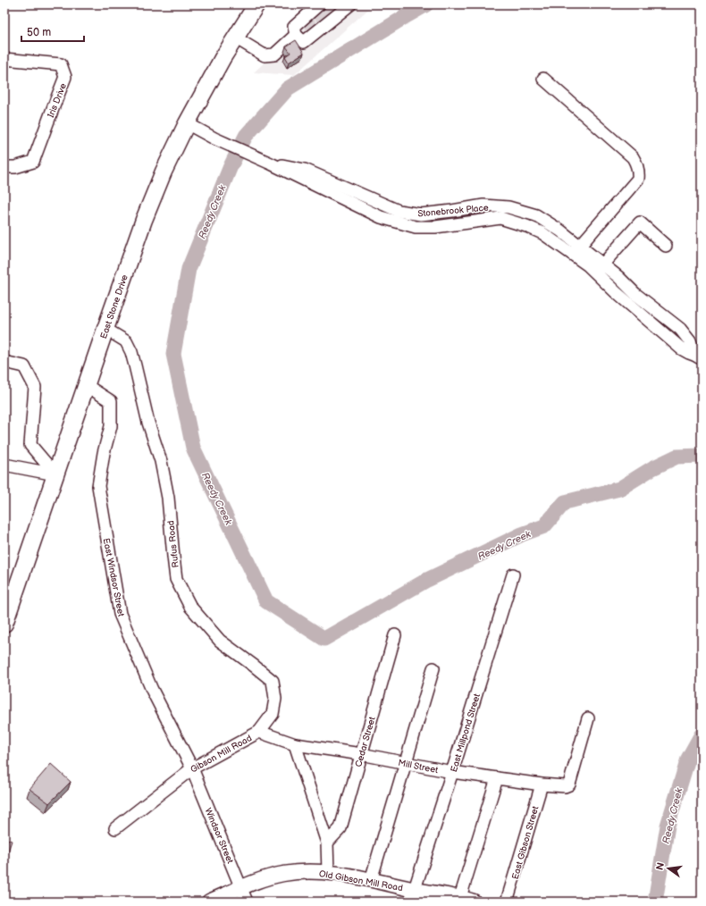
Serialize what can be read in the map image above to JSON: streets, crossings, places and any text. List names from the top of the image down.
{
  "streets": {
    "highway": ["East Stone Drive"],
    "main road": ["Old Gibson Mill Road"],
    "street": [
      "Iris Drive",
      "Stonebrook Place",
      "Rufus Road",
      "East Windsor Street",
      "East Millpond Street",
      "Cedar Street",
      "Gibson Mill Road",
      "Mill Street",
      "Windsor Street",
      "East Gibson Street"
    ]
  },
  "crossings": [
    ["Stonebrook Place", "East Stone Drive"],
    ["East Stone Drive", "Rufus Road"],
    ["East Stone Drive", "East Windsor Street"],
    ["Rufus Road", "Gibson Mill Road"],
    ["East Windsor Street", "Gibson Mill Road"],
    ["East Windsor Street", "Windsor Street"],
    ["East Millpond Street", "Mill Street"],
    ["East Millpond Street", "Old Gibson Mill Road"],
    ["Cedar Street", "Mill Street"],
    ["Gibson Mill Road", "Mill Street"],
    ["Gibson Mill Road", "Windsor Street"],
    ["Mill Street", "East Gibson Street"],
    ["Windsor Street", "Old Gibson Mill Road"]
  ],
  "water": ["Reedy Creek"],
  "scale_bar": "50 m",
  "north": "left"
}
